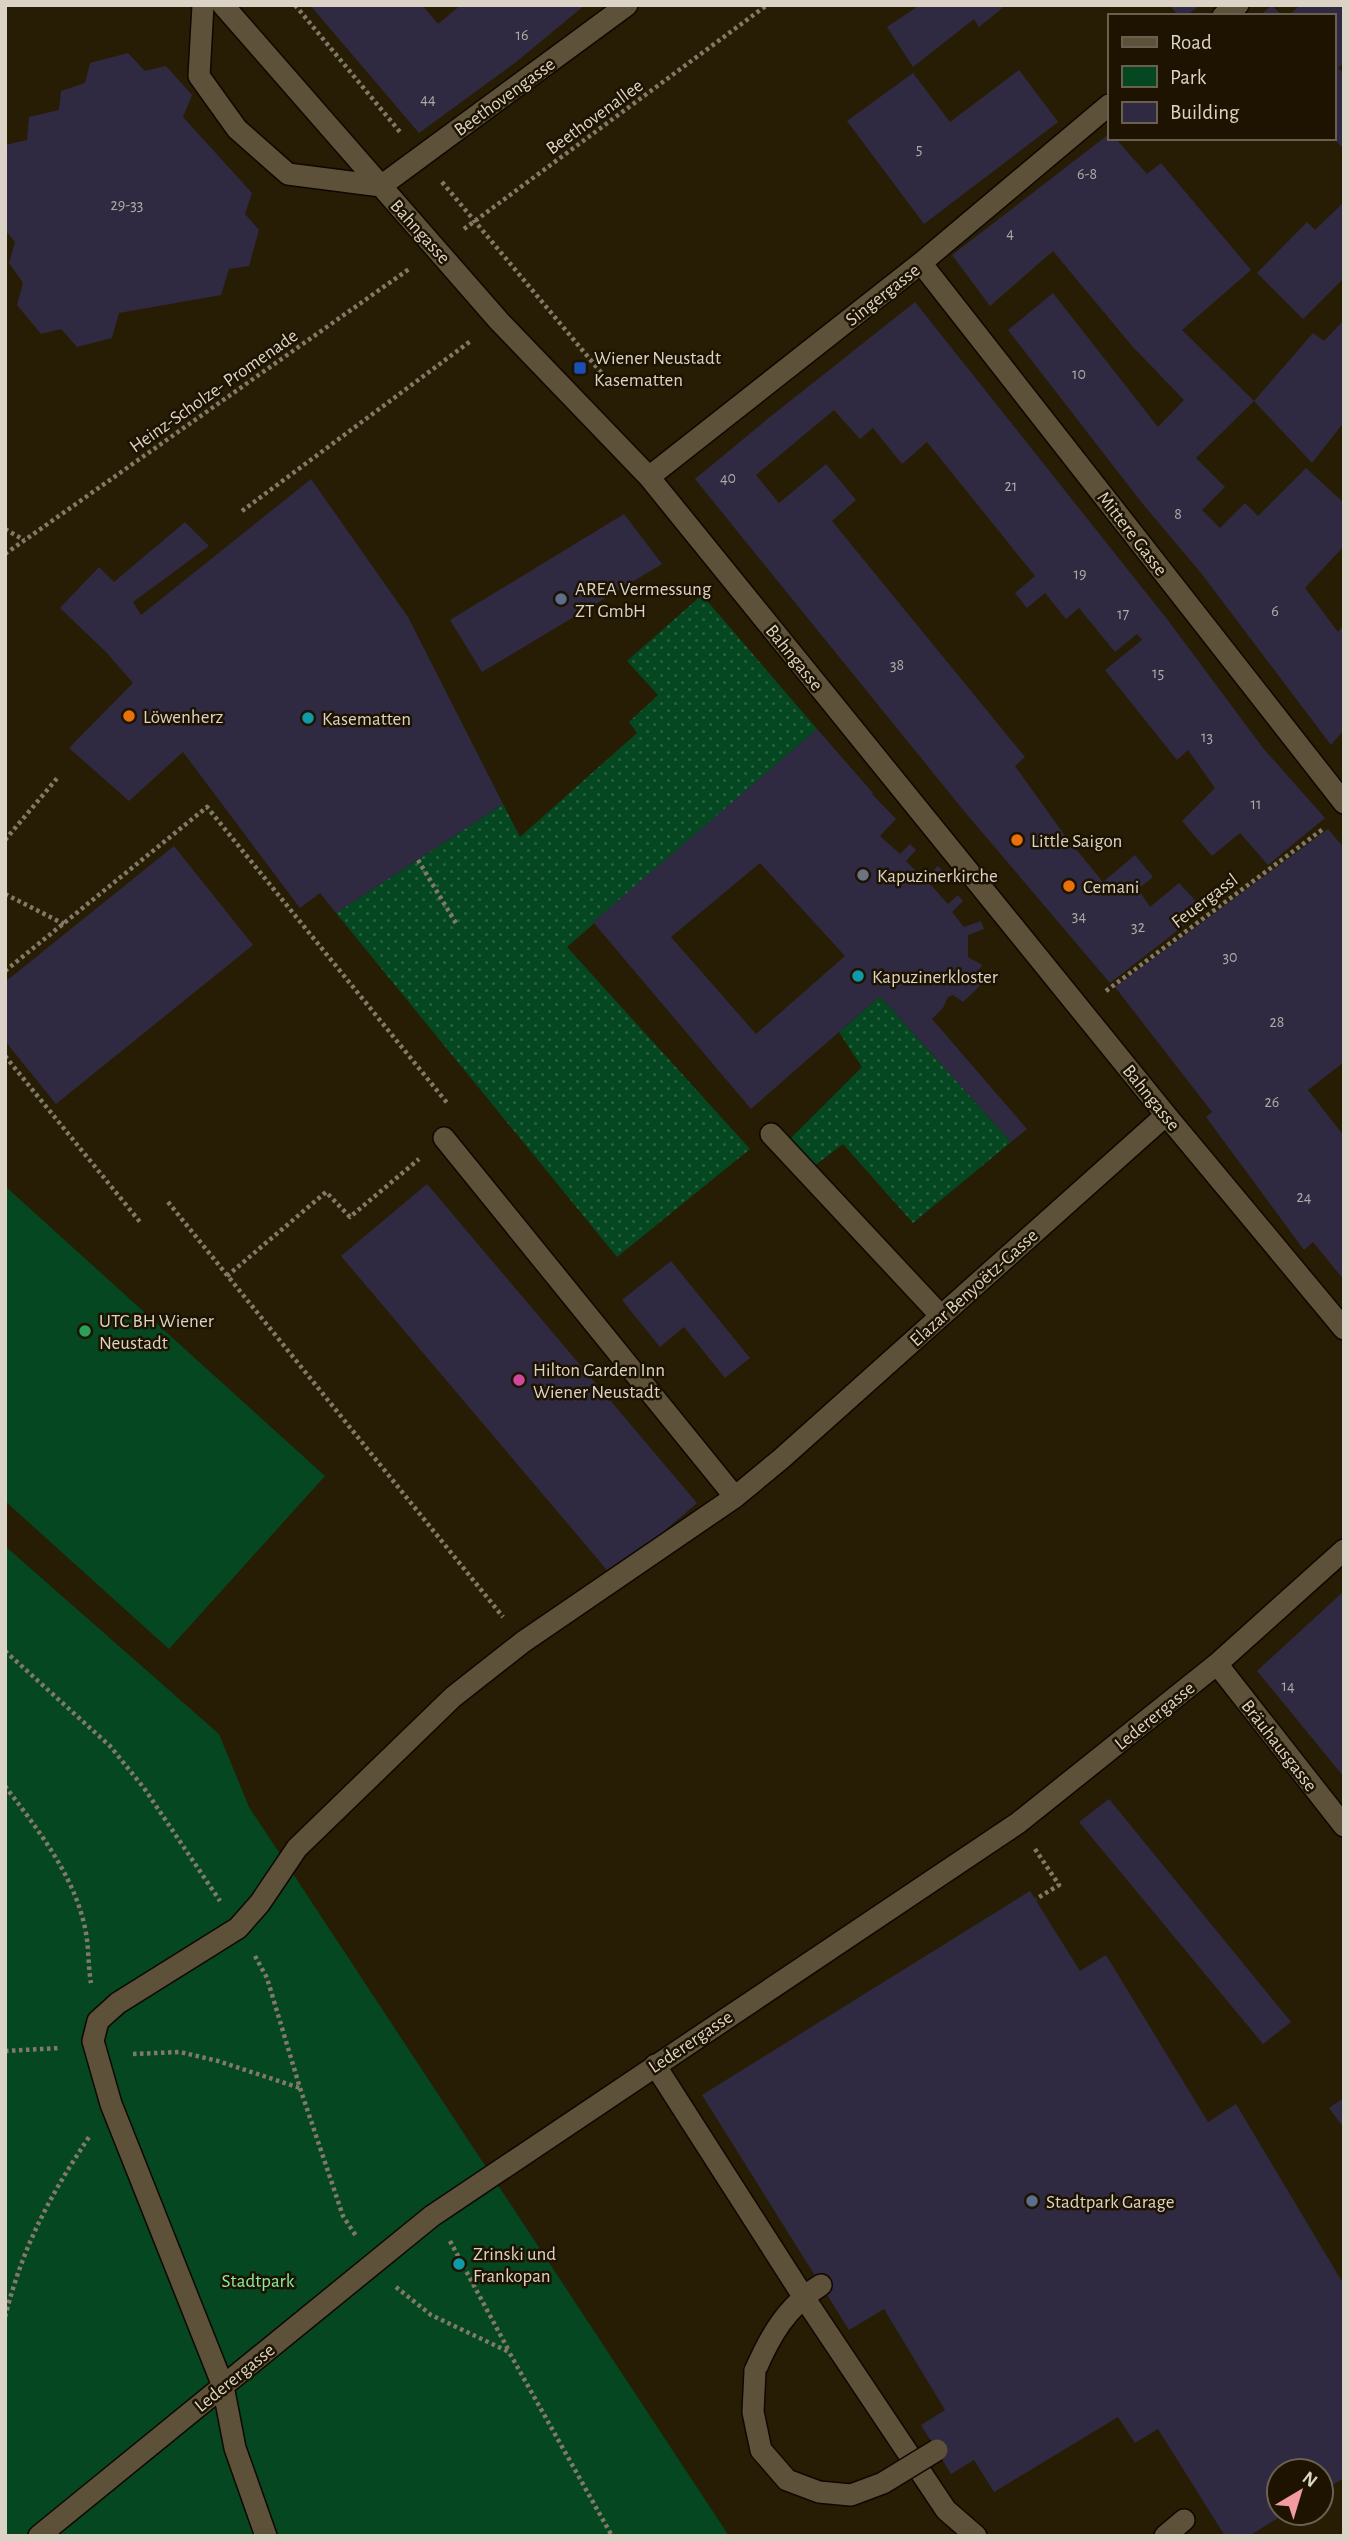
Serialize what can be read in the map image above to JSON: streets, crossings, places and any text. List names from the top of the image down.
{
  "streets": {
    "street": [
      "Beethovengasse",
      "Bahngasse",
      "Singergasse",
      "Mittere Gasse",
      "Elazar Benyoëtz-Gasse",
      "Lederergasse",
      "Bräuhausgasse"
    ],
    "path": ["Beethovenallee", "Heinz-Scholze- Promenade", "Feuergassl"]
  },
  "crossings": [
    ["Beethovengasse", "Bahngasse"],
    ["Beethovenallee", "Bahngasse"],
    ["Beethovenallee", "Heinz-Scholze- Promenade"],
    ["Bahngasse", "Singergasse"],
    ["Bahngasse", "Heinz-Scholze- Promenade"],
    ["Bahngasse", "Feuergassl"],
    ["Bahngasse", "Elazar Benyoëtz-Gasse"],
    ["Singergasse", "Mittere Gasse"],
    ["Lederergasse", "Bräuhausgasse"]
  ],
  "parks": ["Stadtpark"],
  "places": {
    "transit": ["Wiener Neustadt Kasematten"],
    "other": [
      "AREA Vermessung ZT GmbH",
      "Löwenherz",
      "Kasematten",
      "Little Saigon",
      "Kapuzinerkirche",
      "Cemani",
      "Kapuzinerkloster",
      "UTC BH Wiener Neustadt",
      "Hilton Garden Inn Wiener Neustadt",
      "Stadtpark Garage",
      "Zrinski und Frankopan"
    ]
  },
  "house_numbers": [
    "16",
    "44",
    "5",
    "6-8",
    "29-33",
    "4",
    "10",
    "40",
    "21",
    "8",
    "19",
    "6",
    "17",
    "38",
    "15",
    "13",
    "11",
    "34",
    "32",
    "30",
    "28",
    "26",
    "24",
    "14"
  ],
  "legend": ["Road", "Park", "Building"],
  "north": "top right"
}
